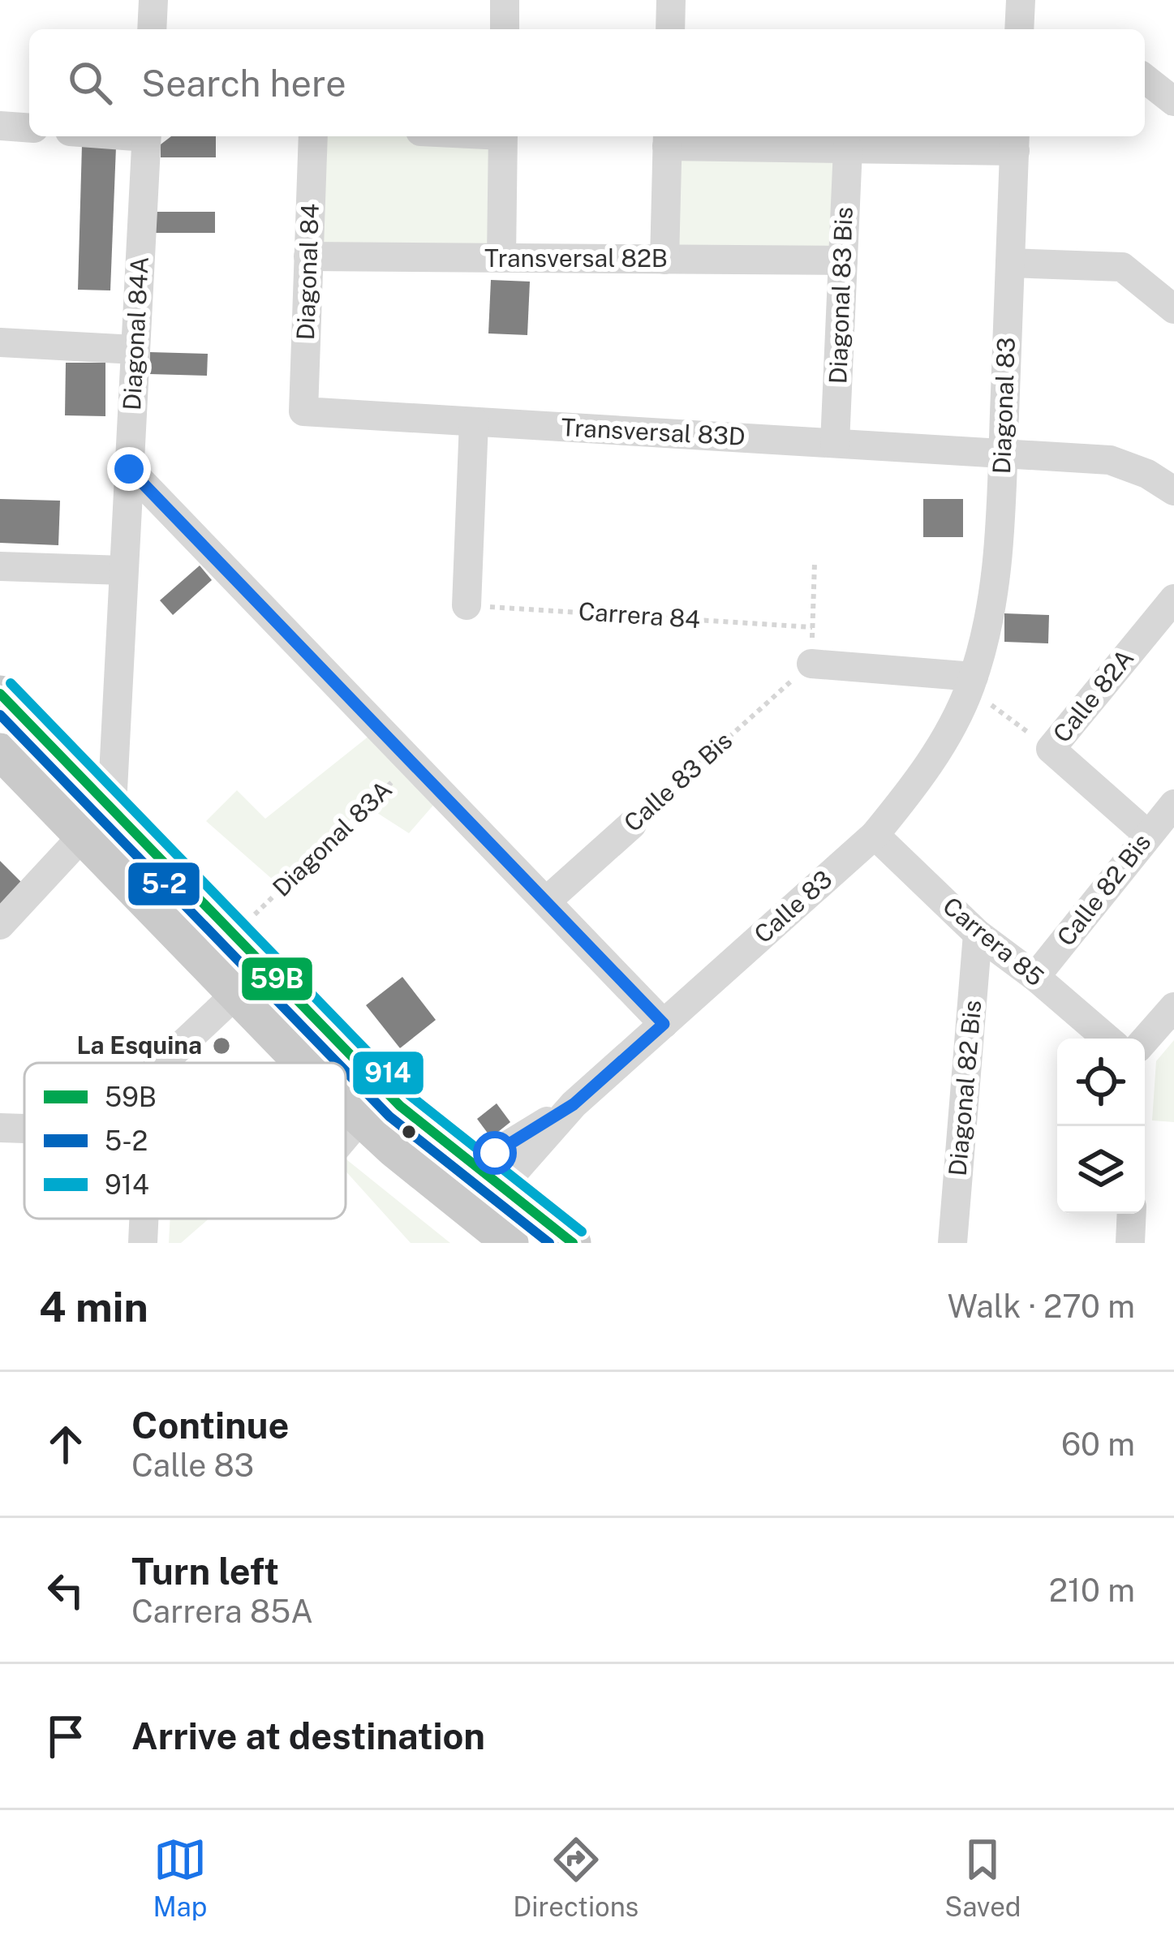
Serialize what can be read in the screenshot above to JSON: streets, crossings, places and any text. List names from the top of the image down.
{
  "streets": {
    "street": [
      "Transversal 82B",
      "Diagonal 84",
      "Diagonal 83 Bis",
      "Diagonal 84A",
      "Diagonal 83",
      "Transversal 83D",
      "Calle 82A",
      "Calle 83 Bis",
      "Calle 82 Bis",
      "Calle 83",
      "Carrera 85",
      "Diagonal 82 Bis"
    ],
    "path": ["Carrera 84", "Diagonal 83A"]
  },
  "crossings": [
    ["Transversal 82B", "Diagonal 84"],
    ["Transversal 82B", "Diagonal 83 Bis"],
    ["Diagonal 84", "Transversal 83D"],
    ["Diagonal 83 Bis", "Transversal 83D"],
    ["Diagonal 83", "Transversal 83D"],
    ["Diagonal 83", "Calle 83"],
    ["Calle 82 Bis", "Carrera 85"],
    ["Calle 83", "Carrera 85"],
    ["Carrera 85", "Diagonal 82 Bis"]
  ],
  "places": ["La Esquina"],
  "lines": ["transit line 914", "transit line 59B", "transit line 5-2"],
  "legend": ["59B", "5-2", "914"],
  "page": {
    "search": "Search here",
    "heading": ["4 min", "Walk · 270 m"],
    "list": [
      ["Continue", "Calle 83", "60 m"],
      ["Turn left", "Carrera 85A", "210 m"],
      "Arrive at destination"
    ],
    "nav": ["Map", "Directions", "Saved"]
  }
}
